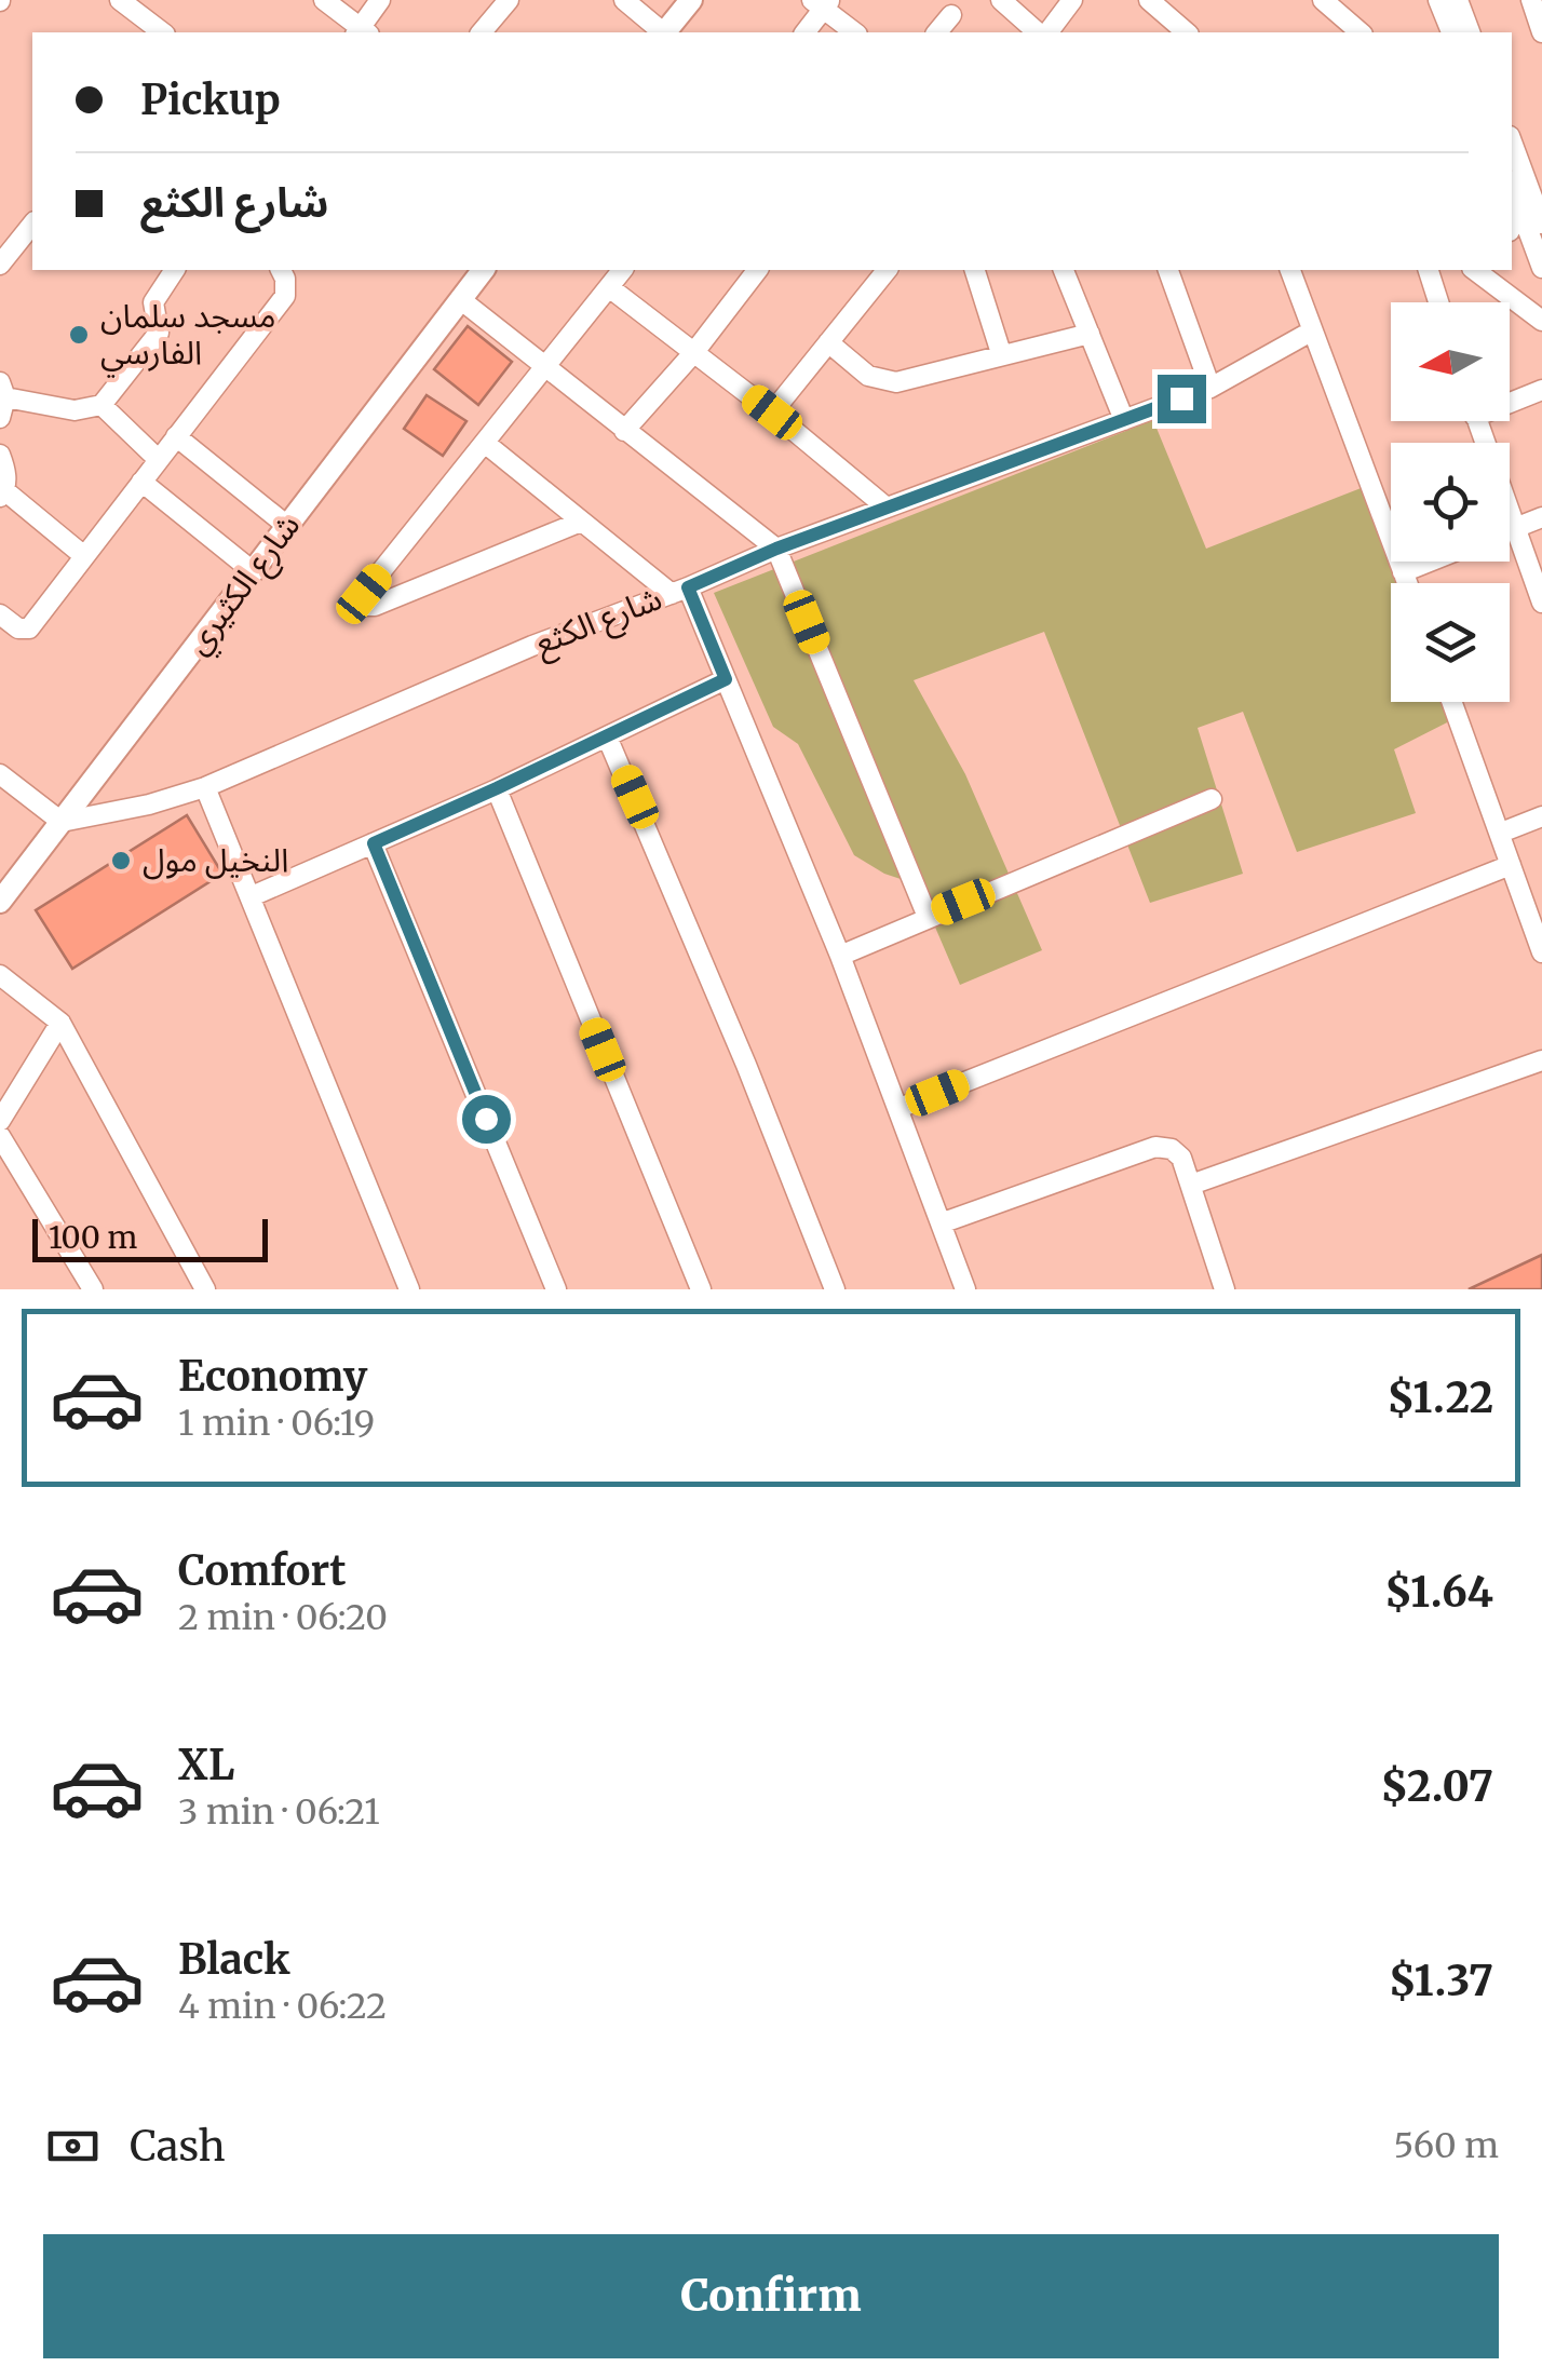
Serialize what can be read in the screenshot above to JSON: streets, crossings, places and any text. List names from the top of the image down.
{
  "streets": {
    "main road": ["شارع الكثيري"],
    "street": ["شارع الكثع"]
  },
  "crossings": [
    ["شارع الكثيري", "شارع الكثع"]
  ],
  "places": ["مسجد سلمان الفارسي", "النخيل مول"],
  "scale_bar": "100 m",
  "north": "left",
  "page": {
    "banner": ["Pickup", "شارع الكثع"],
    "scale": "100 m",
    "list": [
      {
        "name": "Economy",
        "note": "1 min · 06:19",
        "value": "$1.22"
      },
      {
        "name": "Comfort",
        "note": "2 min · 06:20",
        "value": "$1.64"
      },
      {
        "name": "XL",
        "note": "3 min · 06:21",
        "value": "$2.07"
      },
      {
        "name": "Black",
        "note": "4 min · 06:22",
        "value": "$1.37"
      }
    ],
    "pay": ["Cash", "560 m"],
    "buttons": "Confirm"
  }
}
